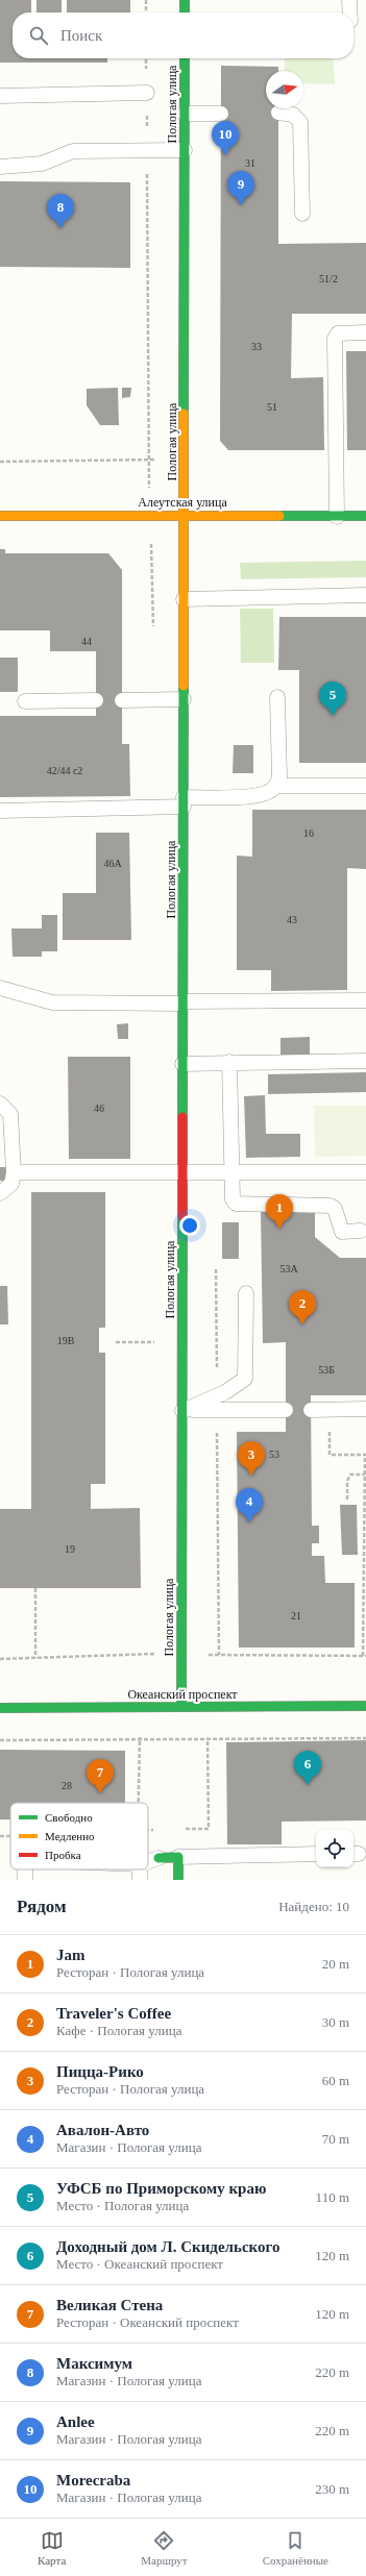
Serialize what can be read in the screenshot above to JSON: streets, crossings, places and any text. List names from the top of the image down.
{
  "streets": {
    "main road": ["Пологая улица", "Алеутская улица", "Океанский проспект"]
  },
  "crossings": [
    ["Пологая улица", "Алеутская улица"],
    ["Пологая улица", "Океанский проспект"]
  ],
  "house_numbers": [
    "31",
    "51/2",
    "33",
    "51",
    "44",
    "42/44 с2",
    "16",
    "46А",
    "43",
    "46",
    "53А",
    "19В",
    "53Б",
    "53",
    "19",
    "21",
    "28"
  ],
  "legend": ["Свободно", "Медленно", "Пробка"],
  "north": "right",
  "page": {
    "search": "Поиск",
    "pins": [
      "10",
      "9",
      "8",
      "5",
      "1",
      "2",
      "3",
      "4",
      "6",
      "7"
    ],
    "heading": ["Рядом", "Найдено: 10"],
    "list": [
      {
        "mark": "1",
        "name": "Jam",
        "note": "Ресторан · Пологая улица",
        "value": "20 m"
      },
      {
        "mark": "2",
        "name": "Traveler's Coffee",
        "note": "Кафе · Пологая улица",
        "value": "30 m"
      },
      {
        "mark": "3",
        "name": "Пицца-Рико",
        "note": "Ресторан · Пологая улица",
        "value": "60 m"
      },
      {
        "mark": "4",
        "name": "Авалон-Авто",
        "note": "Магазин · Пологая улица",
        "value": "70 m"
      },
      {
        "mark": "5",
        "name": "УФСБ по Приморскому краю",
        "note": "Место · Пологая улица",
        "value": "110 m"
      },
      {
        "mark": "6",
        "name": "Доходный дом Л. Скидельского",
        "note": "Место · Океанский проспект",
        "value": "120 m"
      },
      {
        "mark": "7",
        "name": "Великая Стена",
        "note": "Ресторан · Океанский проспект",
        "value": "120 m"
      },
      {
        "mark": "8",
        "name": "Максимум",
        "note": "Магазин · Пологая улица",
        "value": "220 m"
      },
      {
        "mark": "9",
        "name": "Anlee",
        "note": "Магазин · Пологая улица",
        "value": "220 m"
      },
      {
        "mark": "10",
        "name": "Morecraba",
        "note": "Магазин · Пологая улица",
        "value": "230 m"
      }
    ],
    "nav": ["Карта", "Маршрут", "Сохранённые"]
  }
}
